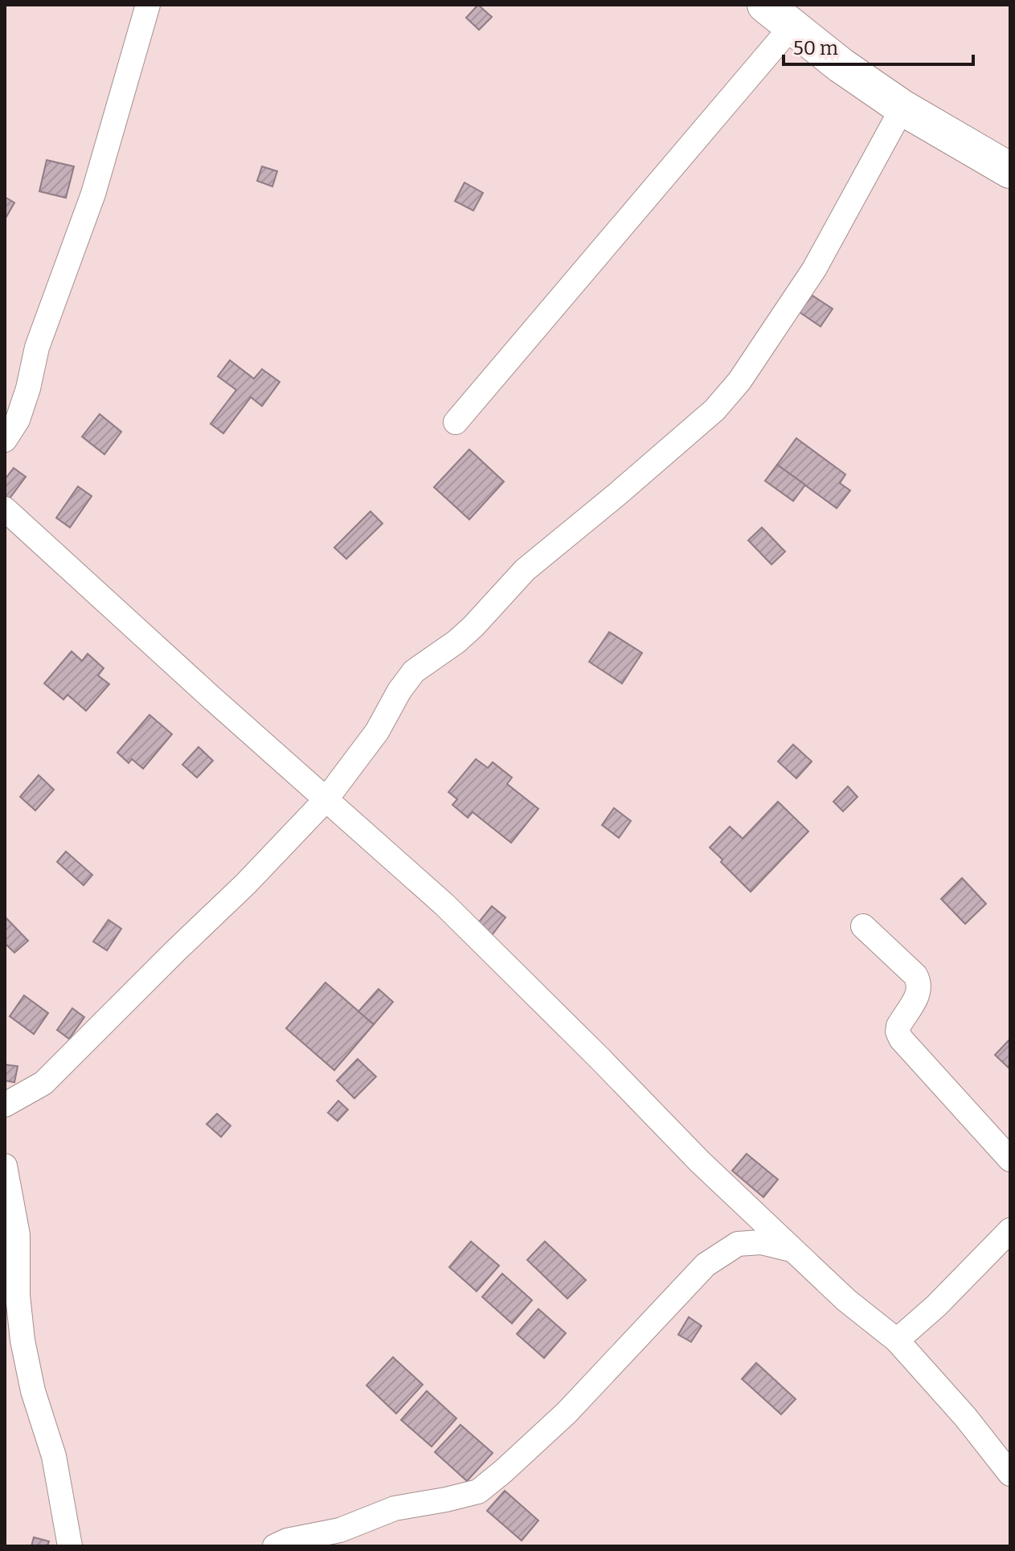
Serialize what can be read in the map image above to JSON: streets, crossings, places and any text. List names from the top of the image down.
{
  "scale_bar": "50 m"
}
